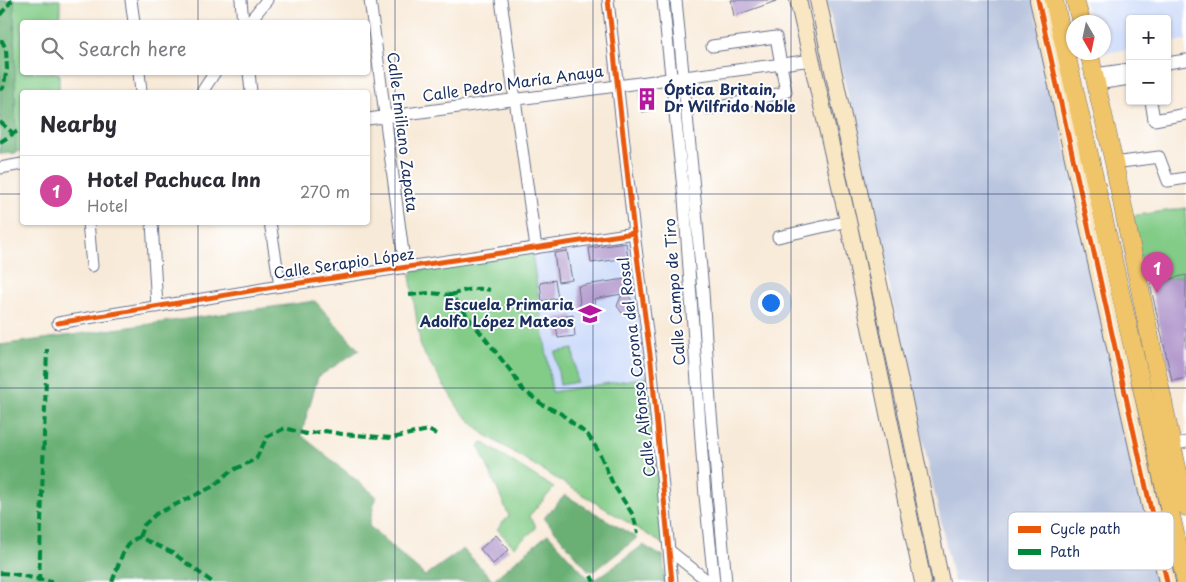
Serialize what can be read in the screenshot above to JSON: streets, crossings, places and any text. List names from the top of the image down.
{
  "streets": {
    "street": [
      "Calle Pedro María Anaya",
      "Calle Emiliano Zapata",
      "Calle Serapio López",
      "Calle Campo de Tiro",
      "Calle Alfonso Corona del Rosal"
    ]
  },
  "crossings": [
    ["Calle Pedro María Anaya", "Calle Emiliano Zapata"],
    ["Calle Pedro María Anaya", "Calle Campo de Tiro"],
    ["Calle Pedro María Anaya", "Calle Alfonso Corona del Rosal"],
    ["Calle Emiliano Zapata", "Calle Serapio López"],
    ["Calle Serapio López", "Calle Alfonso Corona del Rosal"]
  ],
  "places": {
    "building": ["Óptica Britain, Dr Wilfrido Noble"],
    "school or university": ["Escuela Primaria Adolfo López Mateos"]
  },
  "legend": ["Cycle path", "Path"],
  "north": "bottom",
  "page": {
    "map_buttons": ["+", "−"],
    "search": "Search here",
    "heading": "Nearby",
    "list": [
      {
        "mark": "1",
        "name": "Hotel Pachuca Inn",
        "note": "Hotel",
        "value": "270 m"
      }
    ],
    "pins": "1"
  }
}
